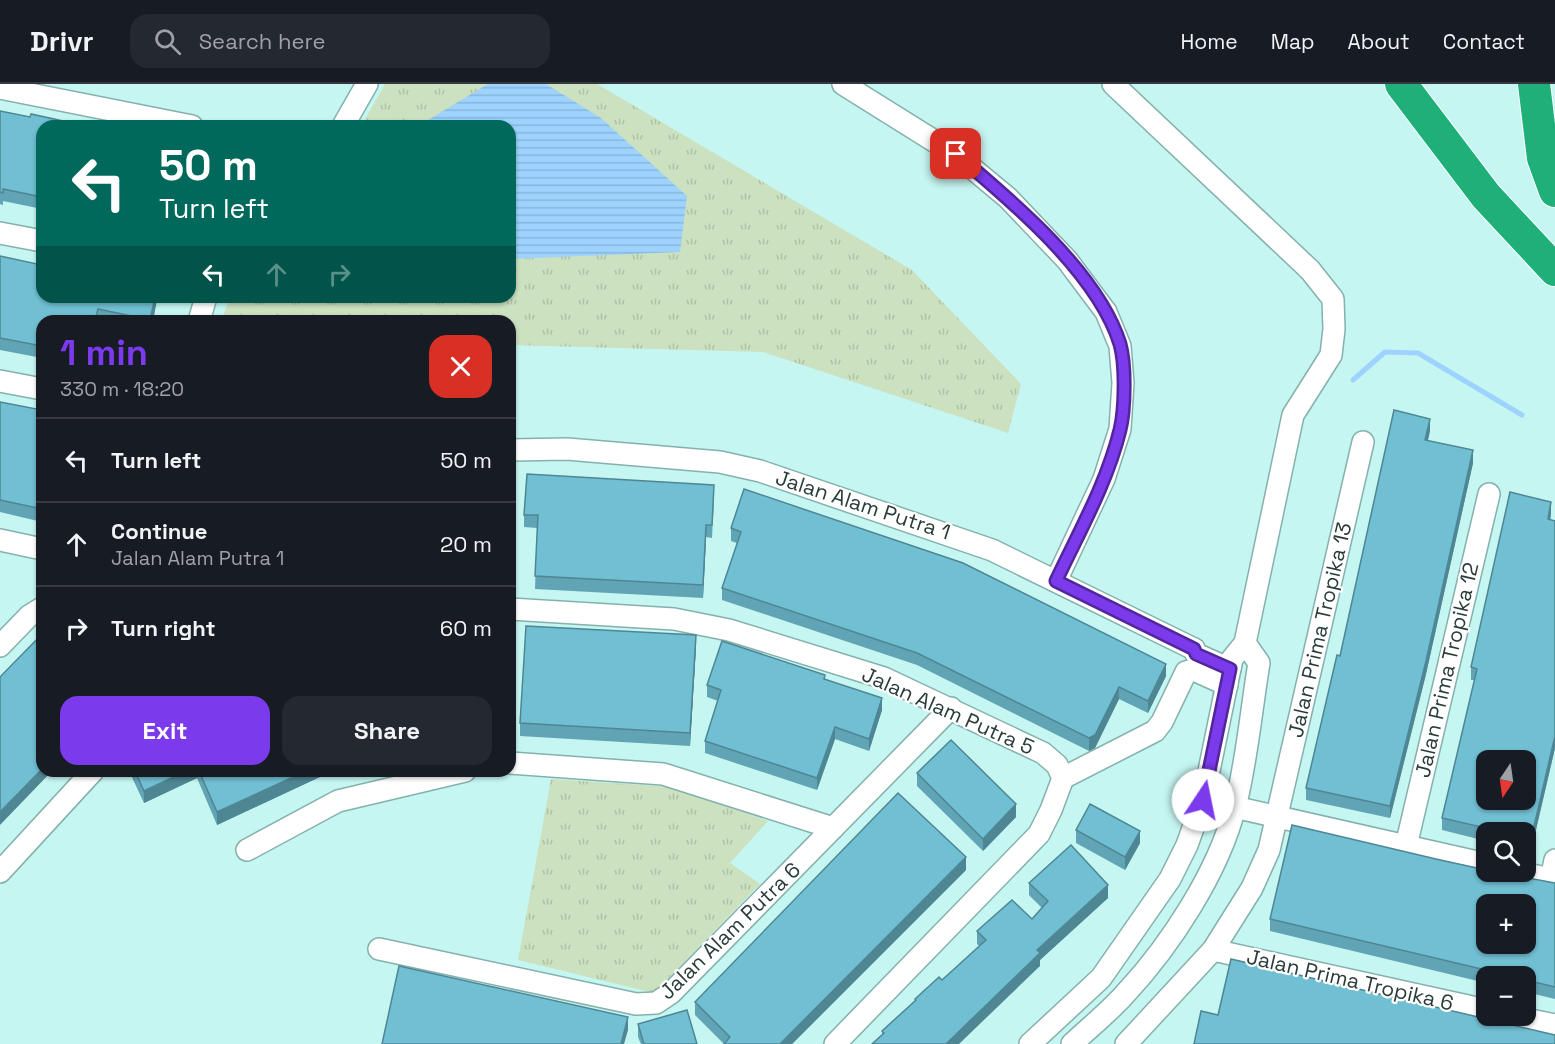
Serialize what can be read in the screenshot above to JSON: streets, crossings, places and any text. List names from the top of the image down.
{
  "streets": {
    "street": [
      "Jalan Alam Putra 1",
      "Jalan Prima Tropika 13",
      "Jalan Prima Tropika 12",
      "Jalan Alam Putra 5",
      "Jalan Alam Putra 6",
      "Jalan Prima Tropika 6"
    ]
  },
  "crossings": [
    ["Jalan Prima Tropika 13", "Jalan Prima Tropika 6"],
    ["Jalan Alam Putra 5", "Jalan Alam Putra 6"]
  ],
  "north": "bottom",
  "page": {
    "header": "Drivr",
    "search": "Search here",
    "nav": [
      "Home",
      "Map",
      "About",
      "Contact"
    ],
    "turn": ["50 m", "Turn left"],
    "heading": ["1 min", "330 m · 18:20"],
    "list": [
      {
        "name": "Turn left",
        "value": "50 m"
      },
      {
        "name": "Continue",
        "note": "Jalan Alam Putra 1",
        "value": "20 m"
      },
      {
        "name": "Turn right",
        "value": "60 m"
      }
    ],
    "buttons": ["Exit", "Share"],
    "map_buttons": ["+", "−"]
  }
}
